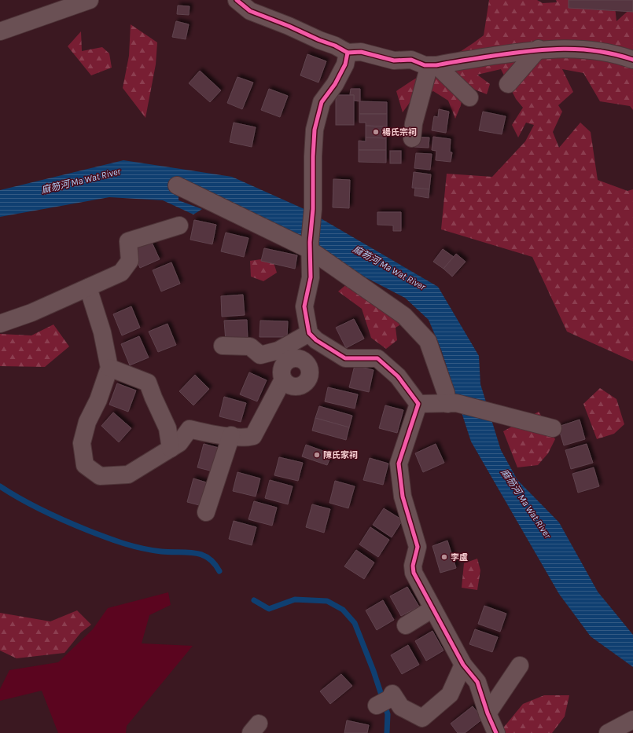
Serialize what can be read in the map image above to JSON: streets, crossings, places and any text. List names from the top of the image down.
{
  "water": ["麻笏河 Ma Wat River"],
  "places": ["楊氏宗祠", "陳氏家祠", "李盧"]
}
